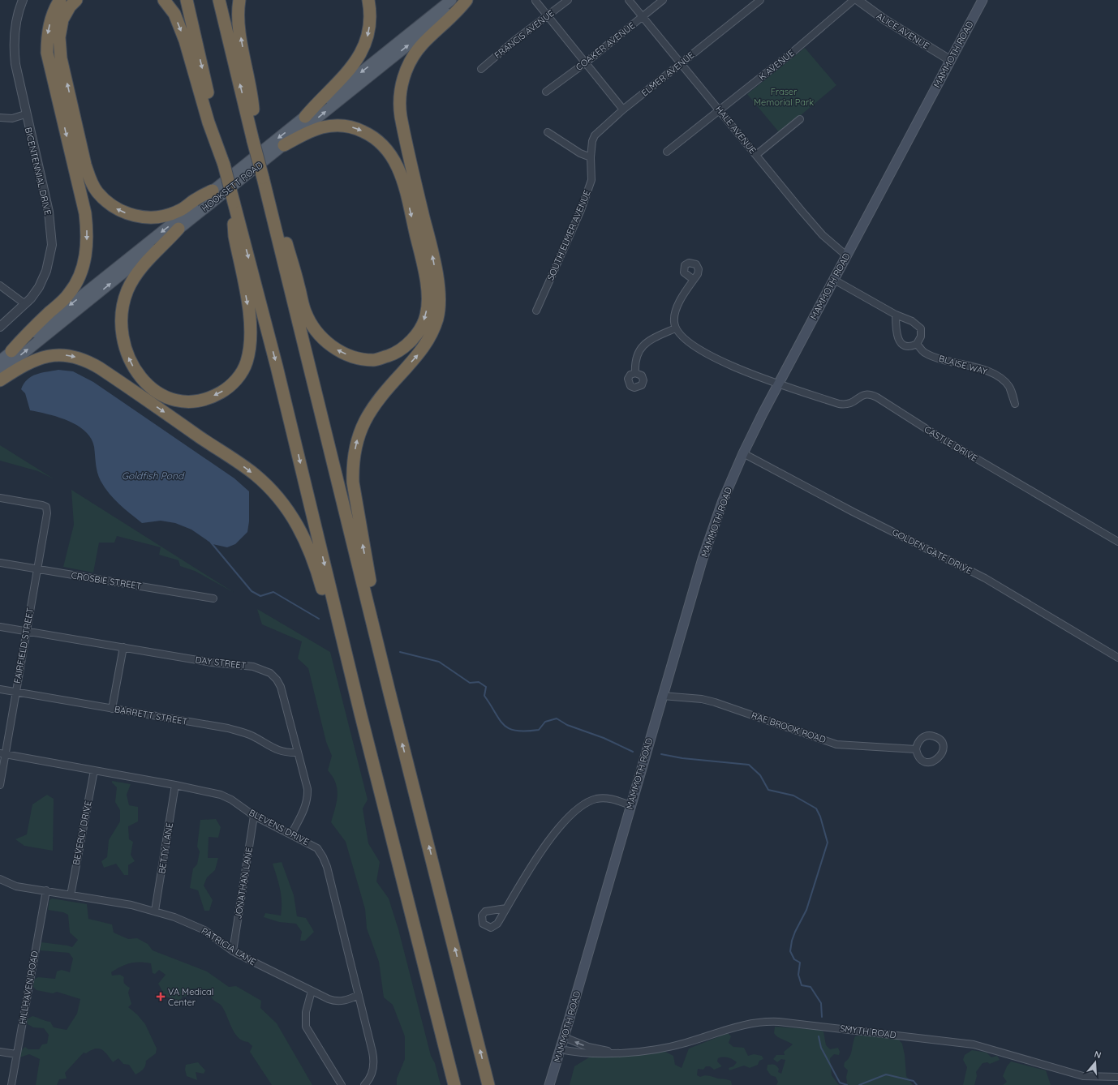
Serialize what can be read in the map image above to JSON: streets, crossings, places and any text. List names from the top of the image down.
{
  "streets": {
    "main road": ["MAMMOTH ROAD", "HOOKSETT ROAD"],
    "street": [
      "ALICE AVENUE",
      "FRANCIS AVENUE",
      "COAKER AVENUE",
      "K AVENUE",
      "ELMER AVENUE",
      "HALE AVENUE",
      "BICENTENNIAL DRIVE",
      "SOUTH ELMER AVENUE",
      "BLAISE WAY",
      "CASTLE DRIVE",
      "GOLDEN GATE DRIVE",
      "CROSBIE STREET",
      "FAIRFIELD STREET",
      "DAY STREET",
      "BARRETT STREET",
      "RAE BROOK ROAD",
      "BLEVENS DRIVE",
      "BEVERLY DRIVE",
      "BETTY LANE",
      "JONATHAN LANE",
      "PATRICIA LANE",
      "HILLHAVEN ROAD",
      "SMYTH ROAD"
    ]
  },
  "crossings": [
    ["ALICE AVENUE", "MAMMOTH ROAD"],
    ["COAKER AVENUE", "HALE AVENUE"],
    ["MAMMOTH ROAD", "HALE AVENUE"],
    ["MAMMOTH ROAD", "CASTLE DRIVE"],
    ["MAMMOTH ROAD", "GOLDEN GATE DRIVE"],
    ["MAMMOTH ROAD", "RAE BROOK ROAD"],
    ["MAMMOTH ROAD", "SMYTH ROAD"],
    ["K AVENUE", "HALE AVENUE"],
    ["ELMER AVENUE", "HALE AVENUE"],
    ["ELMER AVENUE", "SOUTH ELMER AVENUE"],
    ["CROSBIE STREET", "FAIRFIELD STREET"],
    ["FAIRFIELD STREET", "DAY STREET"],
    ["FAIRFIELD STREET", "BARRETT STREET"],
    ["FAIRFIELD STREET", "BLEVENS DRIVE"],
    ["DAY STREET", "BARRETT STREET"],
    ["DAY STREET", "BLEVENS DRIVE"],
    ["BLEVENS DRIVE", "BEVERLY DRIVE"],
    ["BLEVENS DRIVE", "BETTY LANE"],
    ["BLEVENS DRIVE", "JONATHAN LANE"],
    ["BLEVENS DRIVE", "PATRICIA LANE"],
    ["BEVERLY DRIVE", "PATRICIA LANE"],
    ["BETTY LANE", "PATRICIA LANE"],
    ["JONATHAN LANE", "PATRICIA LANE"],
    ["PATRICIA LANE", "HILLHAVEN ROAD"]
  ],
  "water": ["Goldfish Pond"],
  "parks": ["Fraser Memorial Park"],
  "places": {
    "health": ["VA Medical Center"]
  },
  "north": "top"
}
